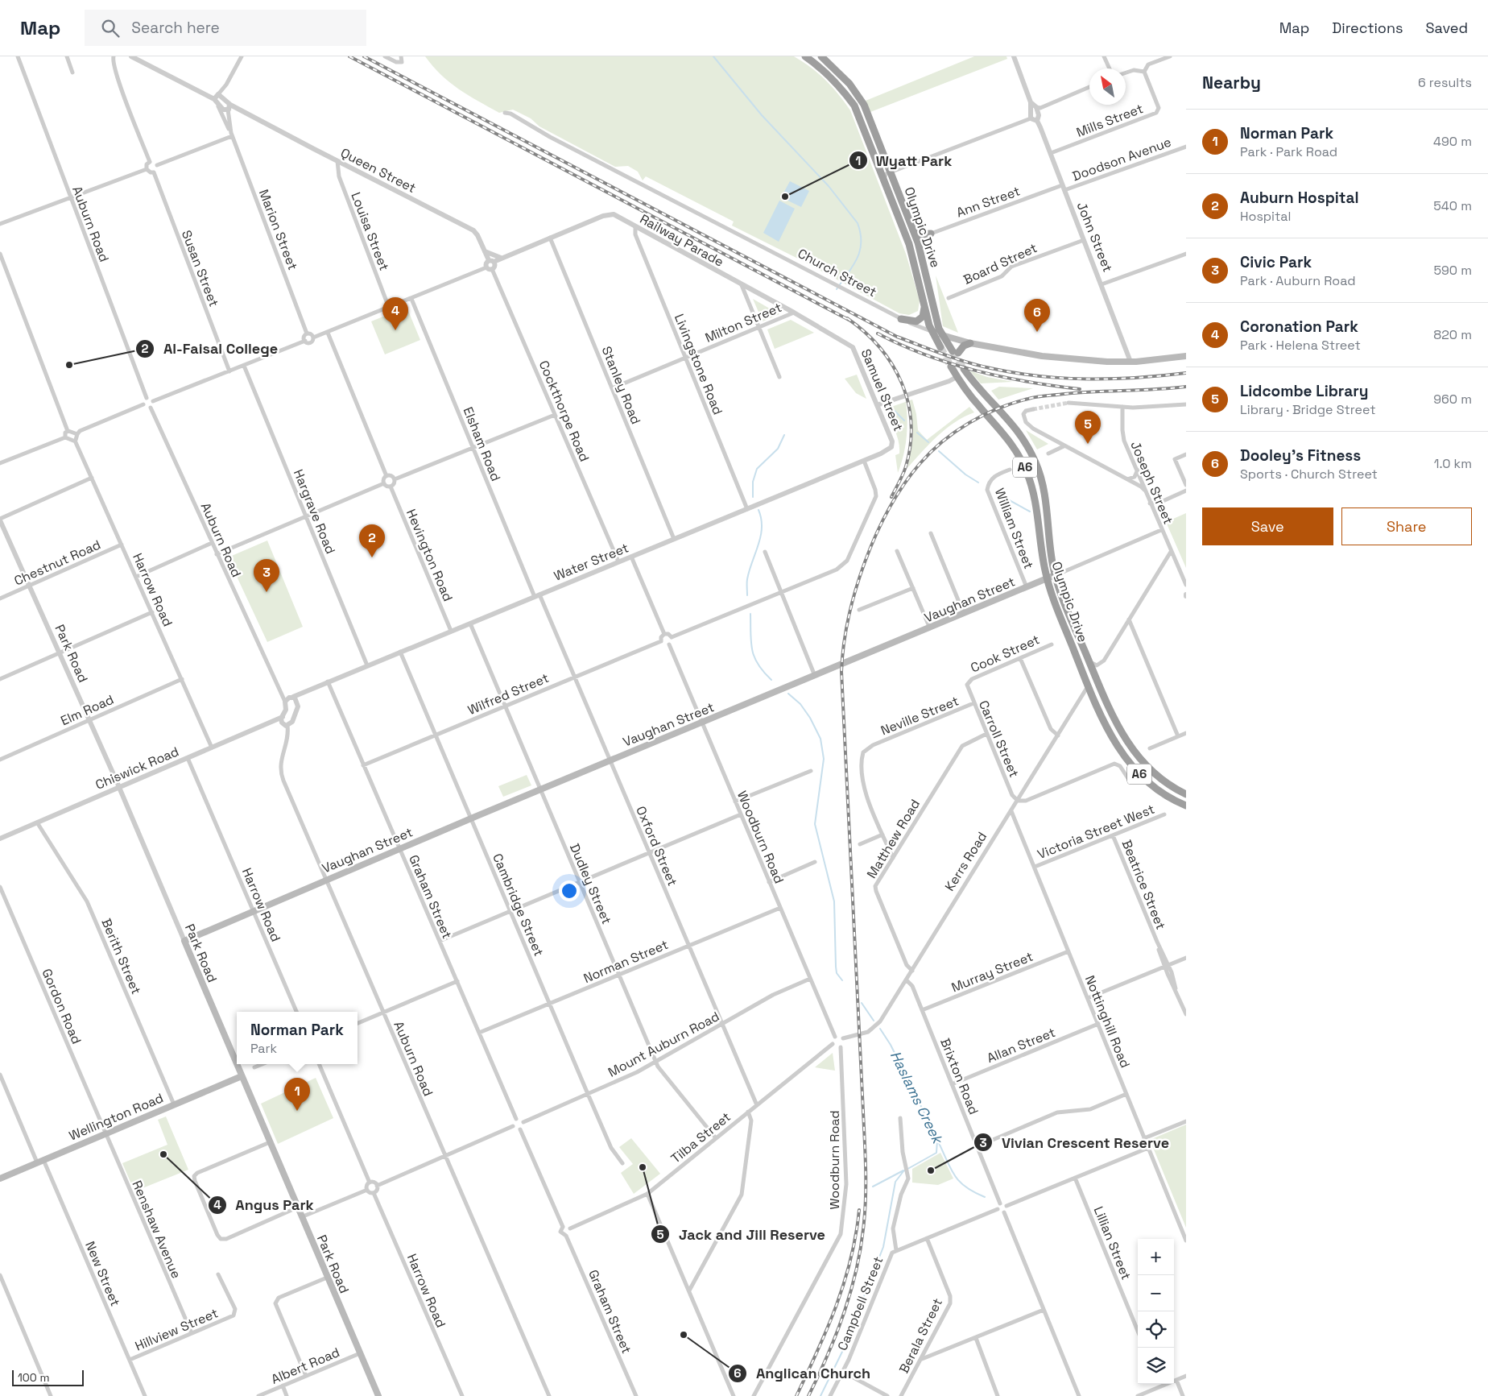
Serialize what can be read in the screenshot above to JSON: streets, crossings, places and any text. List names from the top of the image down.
{
  "streets": {
    "highway": ["Olympic Drive", "Church Street", "A6"],
    "main road": ["Vaughan Street", "Park Road", "Wellington Road"],
    "street": [
      "Mills Street",
      "Doodson Avenue",
      "Queen Street",
      "Ann Street",
      "Auburn Road",
      "Marion Street",
      "Louisa Street",
      "John Street",
      "Railway Parade",
      "Board Street",
      "Susan Street",
      "Milton Street",
      "Livingstone Road",
      "Stanley Road",
      "Samuel Street",
      "Cockthorpe Road",
      "Elsham Road",
      "Joseph Street",
      "Hargrave Road",
      "William Street",
      "Hevington Road",
      "Water Street",
      "Chestnut Road",
      "Harrow Road",
      "Cook Street",
      "Wilfred Street",
      "Elm Road",
      "Neville Street",
      "Carroll Street",
      "Chiswick Road",
      "Victoria Street West",
      "Woodburn Road",
      "Matthew Road",
      "Oxford Street",
      "Kerrs Road",
      "Dudley Street",
      "Beatrice Street",
      "Graham Street",
      "Cambridge Street",
      "Berith Street",
      "Norman Street",
      "Murray Street",
      "Gordon Road",
      "Nottinghill Road",
      "Mount Auburn Road",
      "Allan Street",
      "Brixton Road",
      "Tilba Street",
      "Renshaw Avenue",
      "Lillian Street",
      "New Street",
      "Campbell Street",
      "Hillview Street",
      "Berala Street",
      "Albert Road"
    ]
  },
  "crossings": [
    ["Mills Street", "John Street"],
    ["Doodson Avenue", "Ann Street"],
    ["Doodson Avenue", "John Street"],
    ["Queen Street", "Marion Street"],
    ["Queen Street", "Louisa Street"],
    ["Queen Street", "Railway Parade"],
    ["Ann Street", "John Street"],
    ["Auburn Road", "Water Street"],
    ["Auburn Road", "Vaughan Street"],
    ["Olympic Drive", "Church Street"],
    ["Olympic Drive", "Vaughan Street"],
    ["Olympic Drive", "Kerrs Road"],
    ["John Street", "Board Street"],
    ["John Street", "Church Street"],
    ["Railway Parade", "Milton Street"],
    ["Railway Parade", "Livingstone Road"],
    ["Railway Parade", "Stanley Road"],
    ["Railway Parade", "Samuel Street"],
    ["Milton Street", "Livingstone Road"],
    ["Milton Street", "Stanley Road"],
    ["Livingstone Road", "Water Street"],
    ["Stanley Road", "Water Street"],
    ["Samuel Street", "Water Street"],
    ["Cockthorpe Road", "Water Street"],
    ["Elsham Road", "Water Street"],
    ["Elsham Road", "Oxford Street"],
    ["Joseph Street", "Vaughan Street"],
    ["Hargrave Road", "Water Street"],
    ["William Street", "Vaughan Street"],
    ["Hevington Road", "Water Street"],
    ["Water Street", "Oxford Street"],
    ["Water Street", "Dudley Street"],
    ["Water Street", "Graham Street"],
    ["Water Street", "Cambridge Street"],
    ["Chestnut Road", "Harrow Road"],
    ["Chestnut Road", "Park Road"],
    ["Harrow Road", "Vaughan Street"],
    ["Harrow Road", "Elm Road"],
    ["Harrow Road", "Chiswick Road"],
    ["Vaughan Street", "Park Road"],
    ["Vaughan Street", "Woodburn Road"],
    ["Vaughan Street", "Oxford Street"],
    ["Vaughan Street", "Dudley Street"],
    ["Vaughan Street", "Graham Street"],
    ["Vaughan Street", "Cambridge Street"],
    ["Park Road", "Elm Road"],
    ["Park Road", "Chiswick Road"],
    ["Park Road", "Wellington Road"],
    ["Park Road", "Albert Road"],
    ["Cook Street", "Carroll Street"],
    ["Wilfred Street", "Woodburn Road"],
    ["Wilfred Street", "Oxford Street"],
    ["Wilfred Street", "Dudley Street"],
    ["Wilfred Street", "Graham Street"],
    ["Wilfred Street", "Cambridge Street"],
    ["Neville Street", "Carroll Street"],
    ["Carroll Street", "Matthew Road"],
    ["Carroll Street", "Kerrs Road"],
    ["Chiswick Road", "Berith Street"],
    ["Victoria Street West", "Beatrice Street"],
    ["Victoria Street West", "Nottinghill Road"],
    ["Woodburn Road", "Kerrs Road"],
    ["Woodburn Road", "Norman Street"],
    ["Woodburn Road", "Mount Auburn Road"],
    ["Woodburn Road", "Tilba Street"],
    ["Matthew Road", "Kerrs Road"],
    ["Oxford Street", "Norman Street"],
    ["Oxford Street", "Mount Auburn Road"],
    ["Oxford Street", "Tilba Street"],
    ["Kerrs Road", "Nottinghill Road"],
    ["Kerrs Road", "Brixton Road"],
    ["Kerrs Road", "Tilba Street"],
    ["Dudley Street", "Norman Street"],
    ["Dudley Street", "Mount Auburn Road"],
    ["Dudley Street", "Tilba Street"],
    ["Graham Street", "Norman Street"],
    ["Graham Street", "Mount Auburn Road"],
    ["Graham Street", "Tilba Street"],
    ["Cambridge Street", "Norman Street"],
    ["Cambridge Street", "Mount Auburn Road"],
    ["Berith Street", "Wellington Road"],
    ["Murray Street", "Nottinghill Road"],
    ["Murray Street", "Brixton Road"],
    ["Gordon Road", "Wellington Road"],
    ["Gordon Road", "Renshaw Avenue"],
    ["Nottinghill Road", "Allan Street"],
    ["Allan Street", "Brixton Road"],
    ["Brixton Road", "Campbell Street"],
    ["Wellington Road", "Renshaw Avenue"],
    ["Wellington Road", "New Street"],
    ["Renshaw Avenue", "Hillview Street"],
    ["New Street", "Hillview Street"],
    ["Campbell Street", "Berala Street"]
  ],
  "water": ["Haslams Creek"],
  "places": [
    "Wyatt Park",
    "Al-Faisal College",
    "Angus Park",
    "Jack and Jill Reserve",
    "Vivian Crescent Reserve",
    "Anglican Church"
  ],
  "scale_bar": "100 m",
  "north": "top left",
  "page": {
    "header": "Map",
    "search": "Search here",
    "nav": ["Map", "Directions", "Saved"],
    "heading": ["Nearby", "6 results"],
    "list": [
      {
        "mark": "1",
        "name": "Norman Park",
        "note": "Park · Park Road",
        "value": "490 m"
      },
      {
        "mark": "2",
        "name": "Auburn Hospital",
        "note": "Hospital",
        "value": "540 m"
      },
      {
        "mark": "3",
        "name": "Civic Park",
        "note": "Park · Auburn Road",
        "value": "590 m"
      },
      {
        "mark": "4",
        "name": "Coronation Park",
        "note": "Park · Helena Street",
        "value": "820 m"
      },
      {
        "mark": "5",
        "name": "Lidcombe Library",
        "note": "Library · Bridge Street",
        "value": "960 m"
      },
      {
        "mark": "6",
        "name": "Dooley's Fitness",
        "note": "Sports · Church Street",
        "value": "1.0 km"
      }
    ],
    "pins": [
      "4",
      "6",
      "5",
      "2",
      "3",
      "1"
    ],
    "buttons": ["Save", "Share"],
    "popup": ["Norman Park", "Park"],
    "map_buttons": ["+", "−"],
    "scale": "100 m"
  }
}
